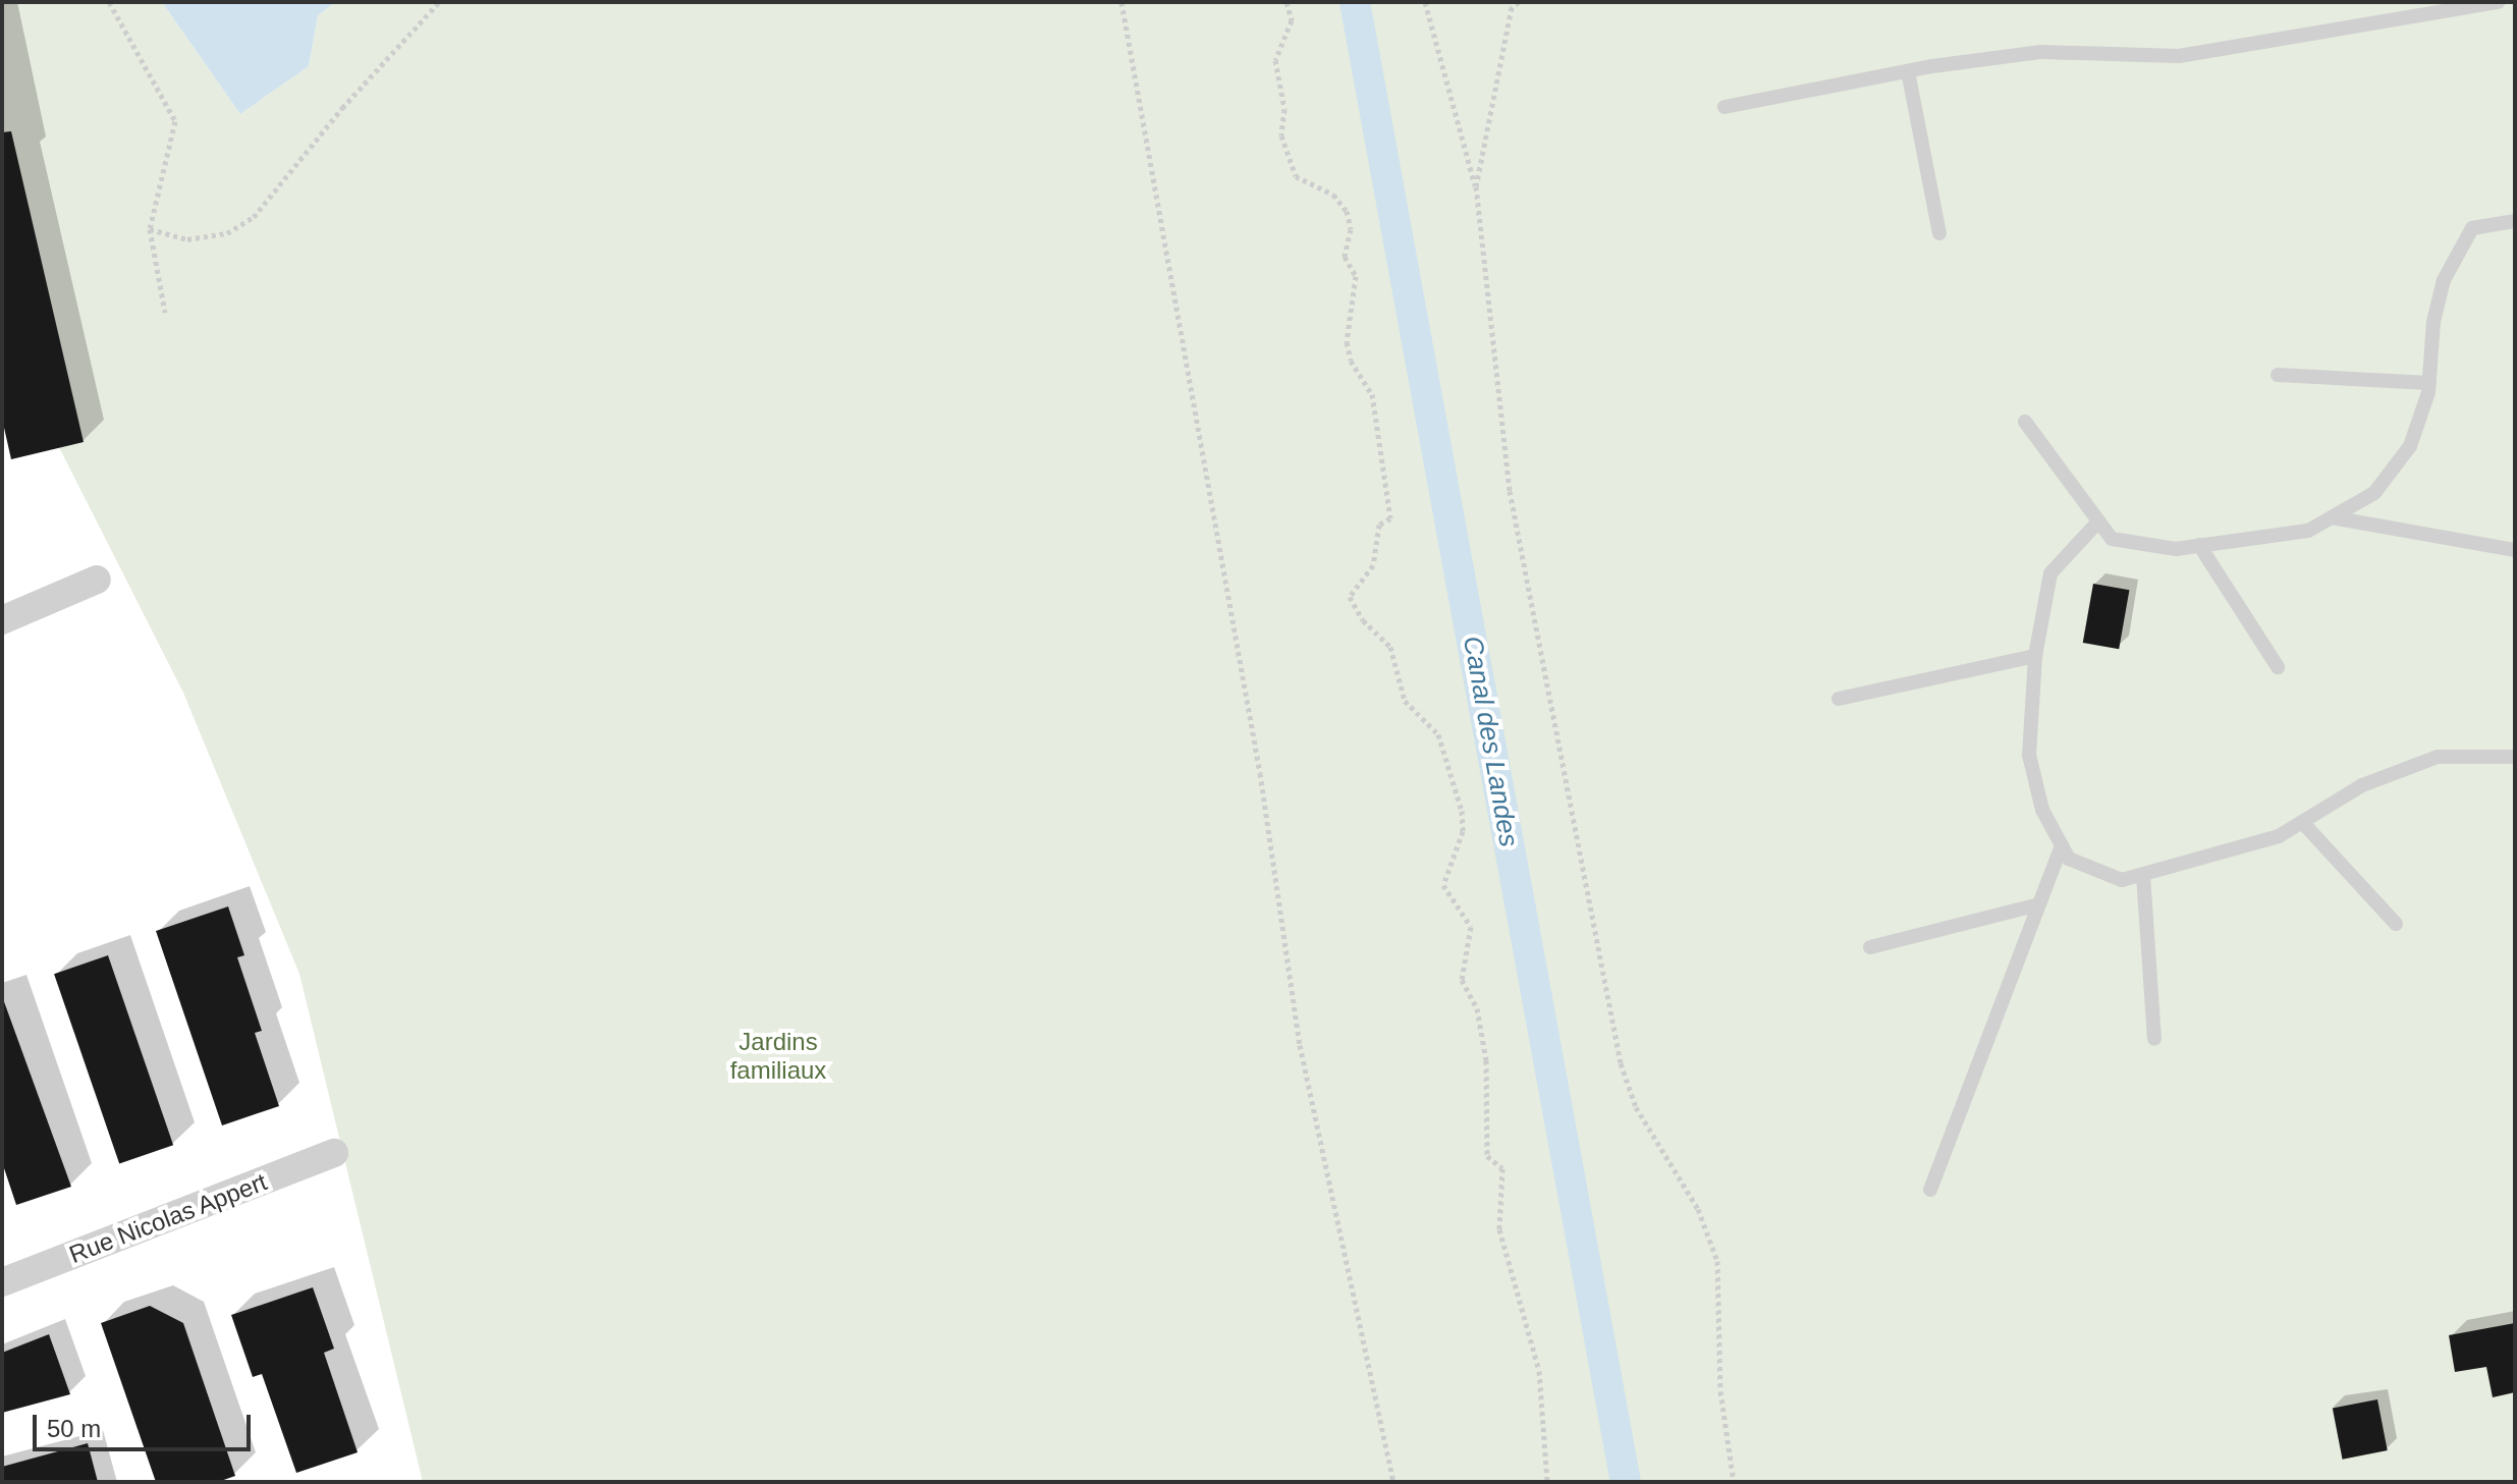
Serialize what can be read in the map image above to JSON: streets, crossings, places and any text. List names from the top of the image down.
{
  "streets": {
    "street": ["Rue Nicolas Appert"]
  },
  "water": ["Canal des Landes"],
  "parks": ["Jardins familiaux"],
  "scale_bar": "50 m"
}
